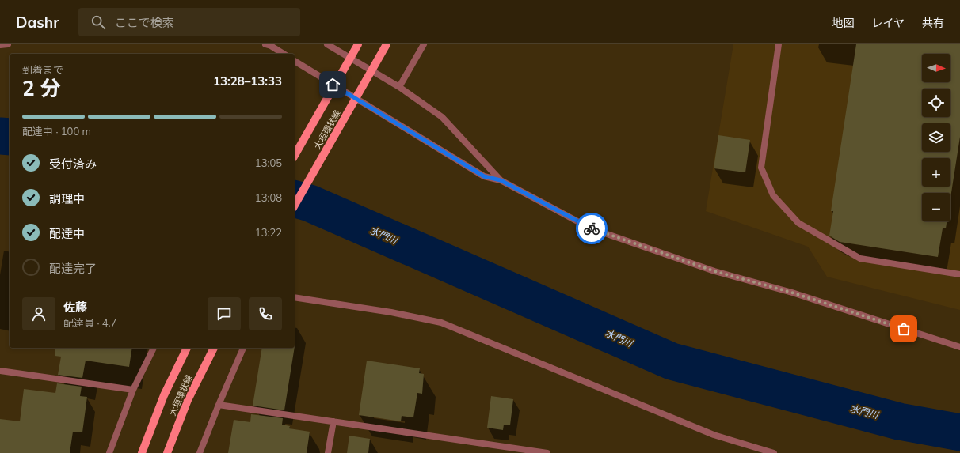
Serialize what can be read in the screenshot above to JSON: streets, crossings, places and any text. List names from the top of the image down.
{
  "streets": {
    "main road": ["大垣環状線"]
  },
  "water": ["水門川"],
  "north": "right",
  "page": {
    "header": "Dashr",
    "search": "ここで検索",
    "nav": ["地図", "レイヤ", "共有"],
    "map_buttons": ["+", "−"],
    "heading": ["2 分", "到着まで", "13:28–13:33"],
    "panel": ["佐藤", "配達員 · 4.7"],
    "bar": "配達中 · 100 m",
    "list": [
      ["受付済み", "13:05"],
      ["調理中", "13:08"],
      ["配達中", "13:22"],
      "配達完了"
    ]
  }
}
